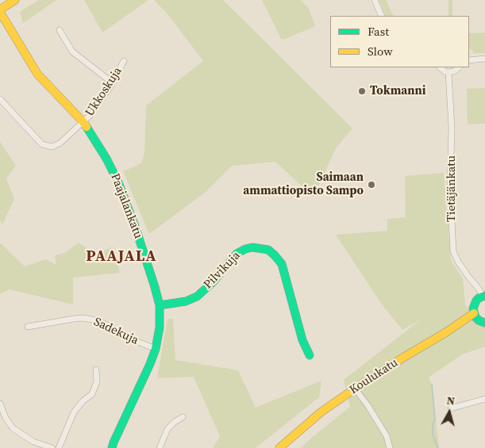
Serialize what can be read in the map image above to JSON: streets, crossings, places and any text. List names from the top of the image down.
{
  "streets": {
    "street": [
      "Ukkoskuja",
      "Tietäjänkatu",
      "Paajalankatu",
      "Pilvikuja",
      "Sadekuja",
      "Koulukatu"
    ]
  },
  "crossings": [
    ["Ukkoskuja", "Paajalankatu"],
    ["Paajalankatu", "Pilvikuja"],
    ["Paajalankatu", "Sadekuja"]
  ],
  "districts": ["PAAJALA"],
  "places": ["Tokmanni", "Saimaan ammattiopisto Sampo"],
  "legend": ["Fast", "Slow"],
  "north": "top"
}
